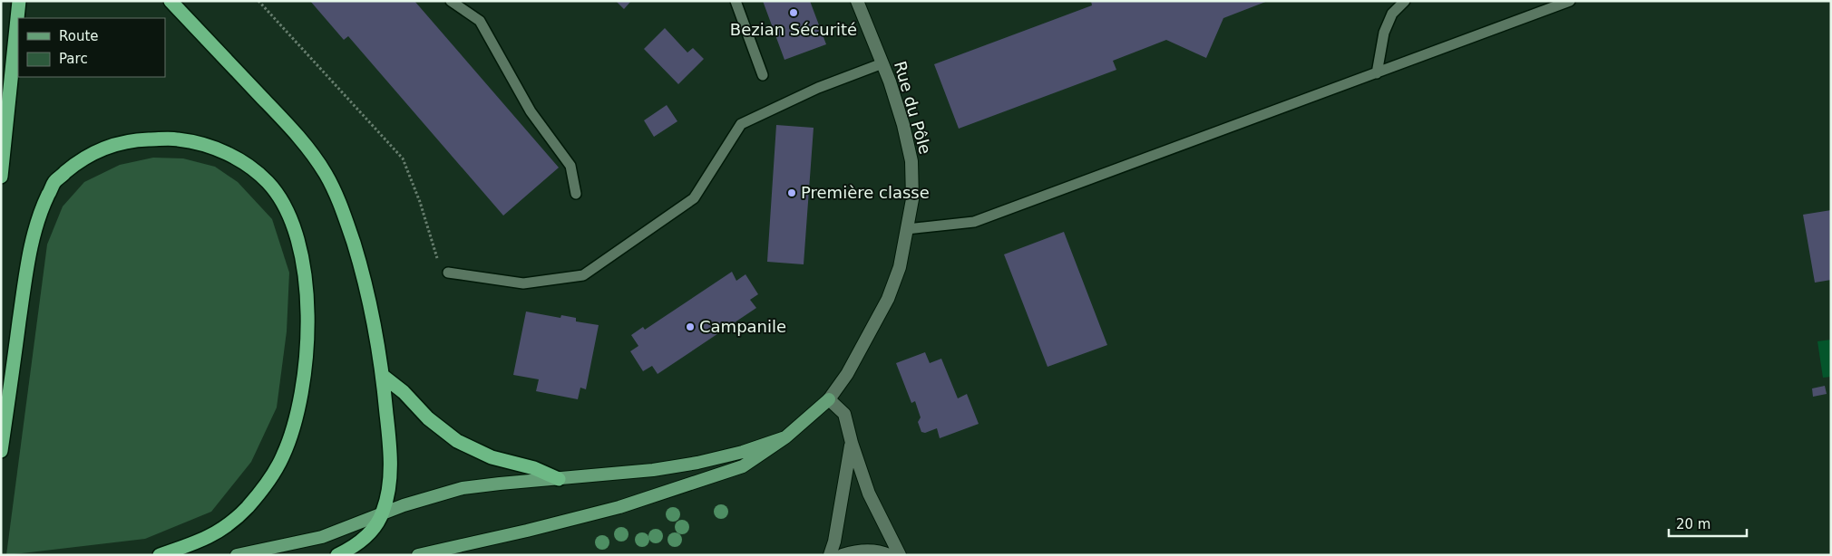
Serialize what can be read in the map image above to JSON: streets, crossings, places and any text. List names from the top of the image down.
{
  "streets": {
    "street": ["Rue du Pôle"]
  },
  "places": ["Bezian Sécurité", "Première classe", "Campanile"],
  "legend": ["Route", "Parc"],
  "scale_bar": "20 m"
}
